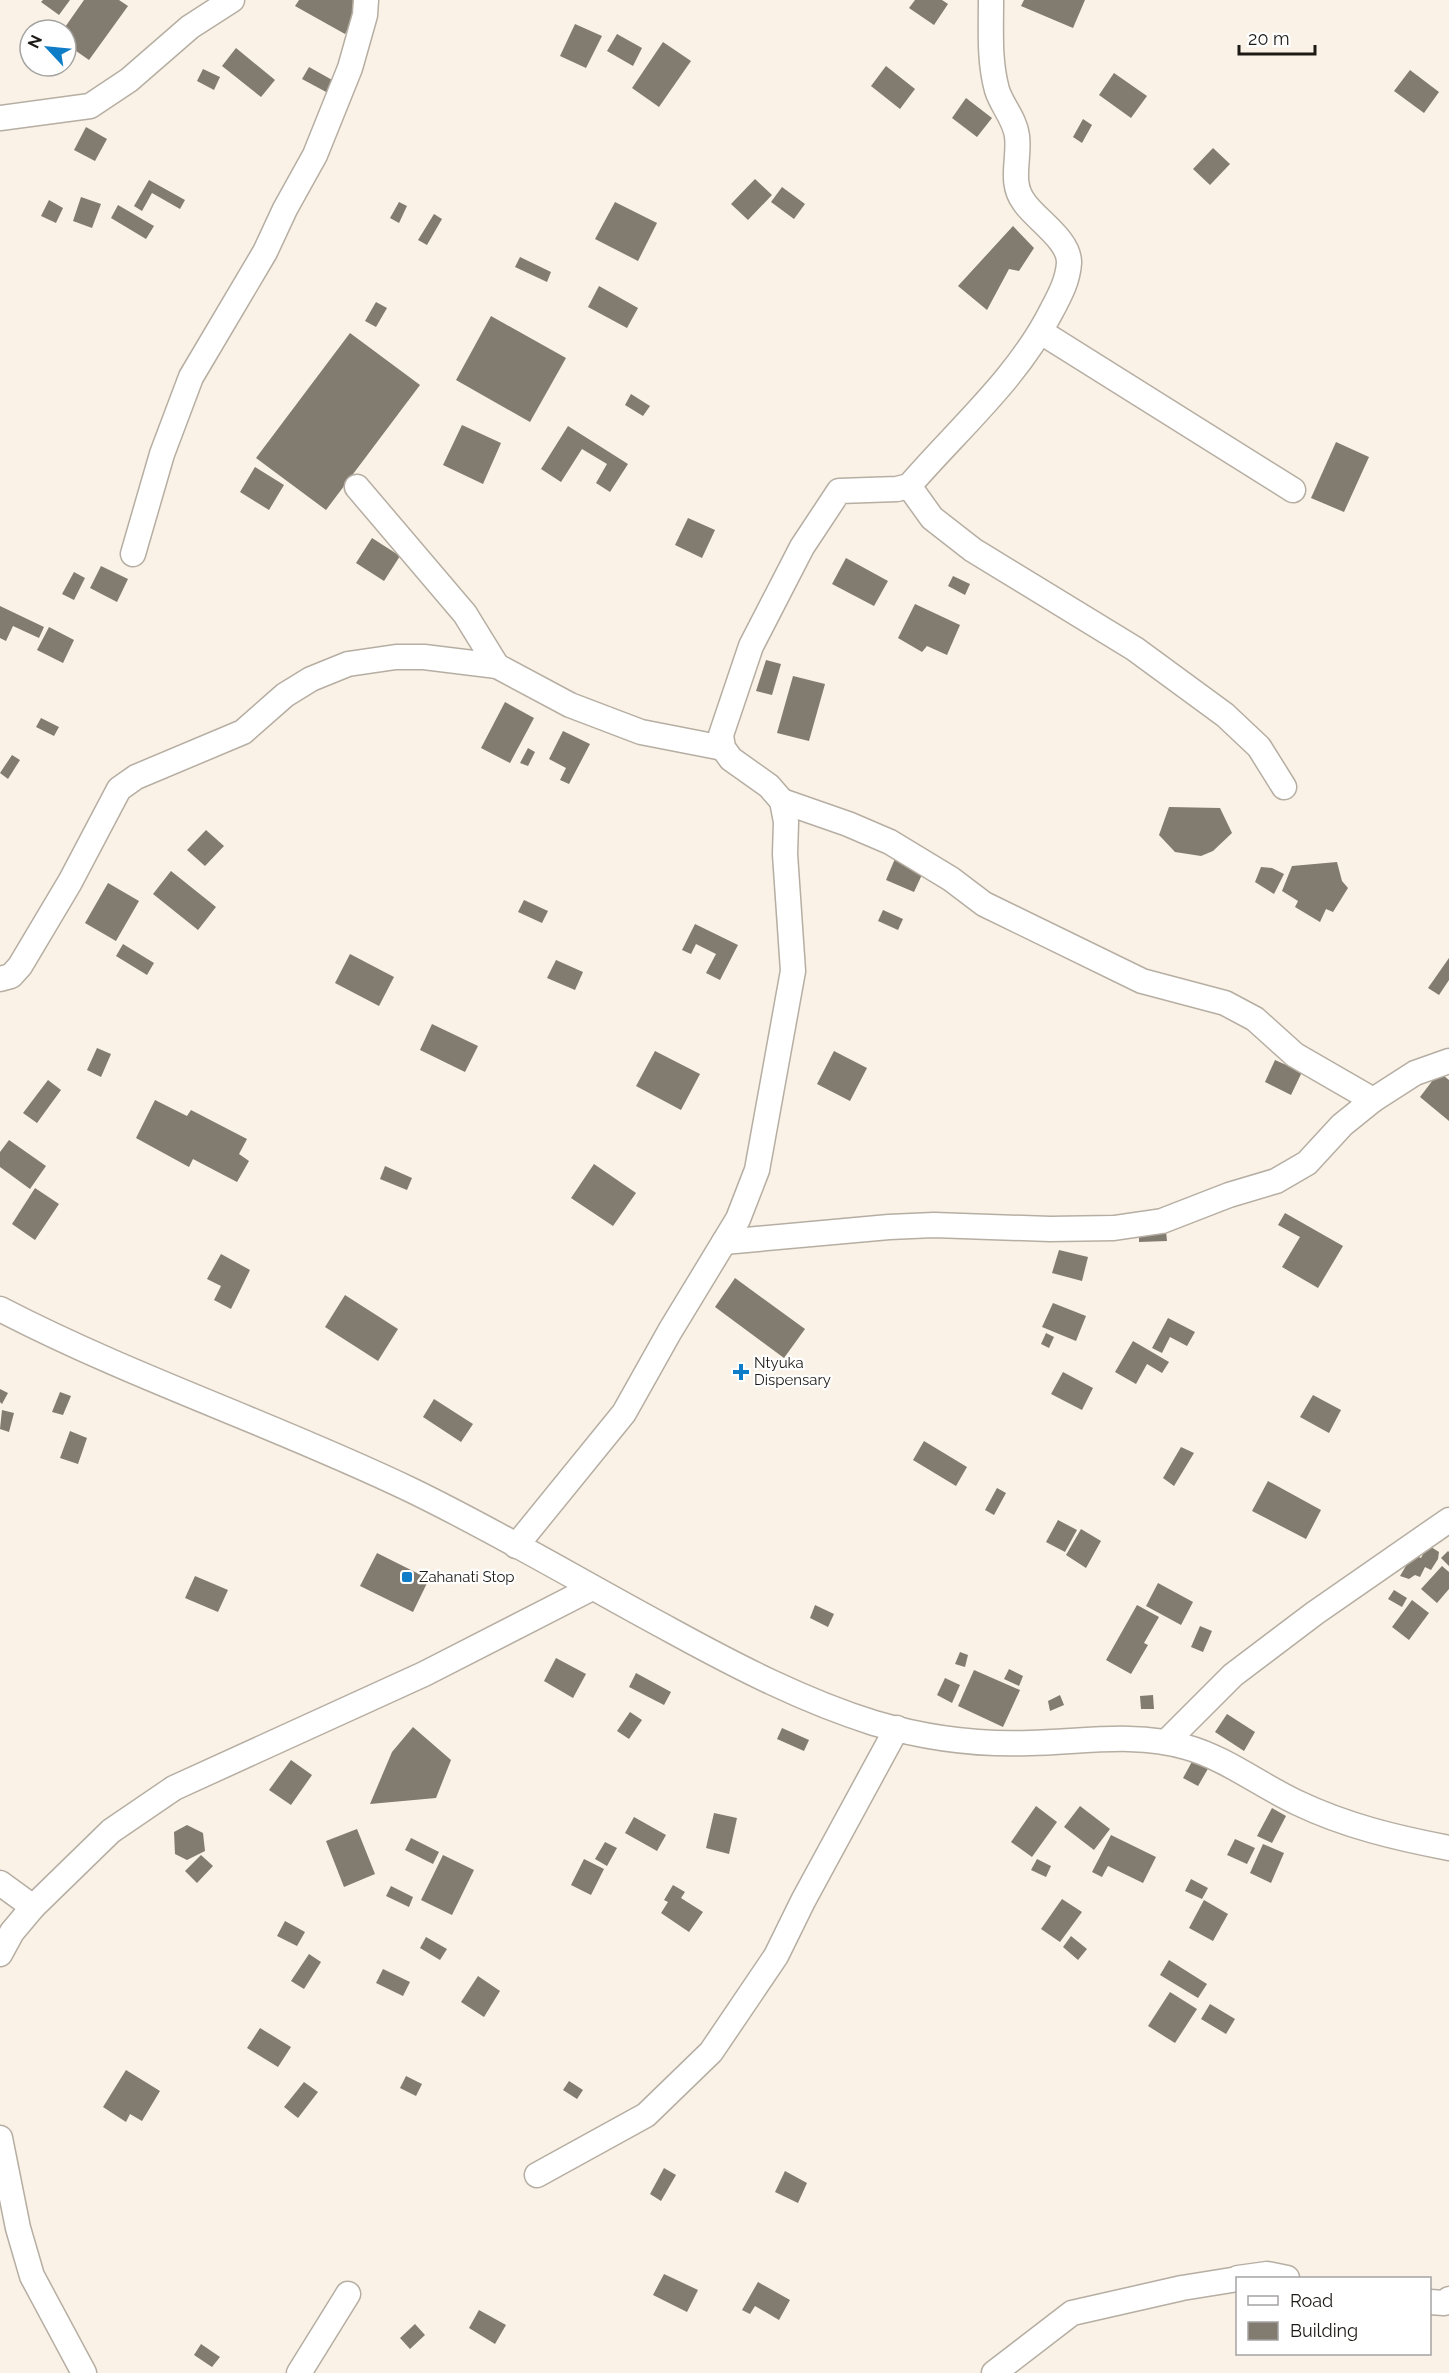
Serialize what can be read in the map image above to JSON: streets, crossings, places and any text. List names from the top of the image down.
{
  "places": {
    "health": ["Ntyuka Dispensary"],
    "transit": ["Zahanati Stop"]
  },
  "legend": ["Road", "Building"],
  "scale_bar": "20 m",
  "north": "top left"
}
